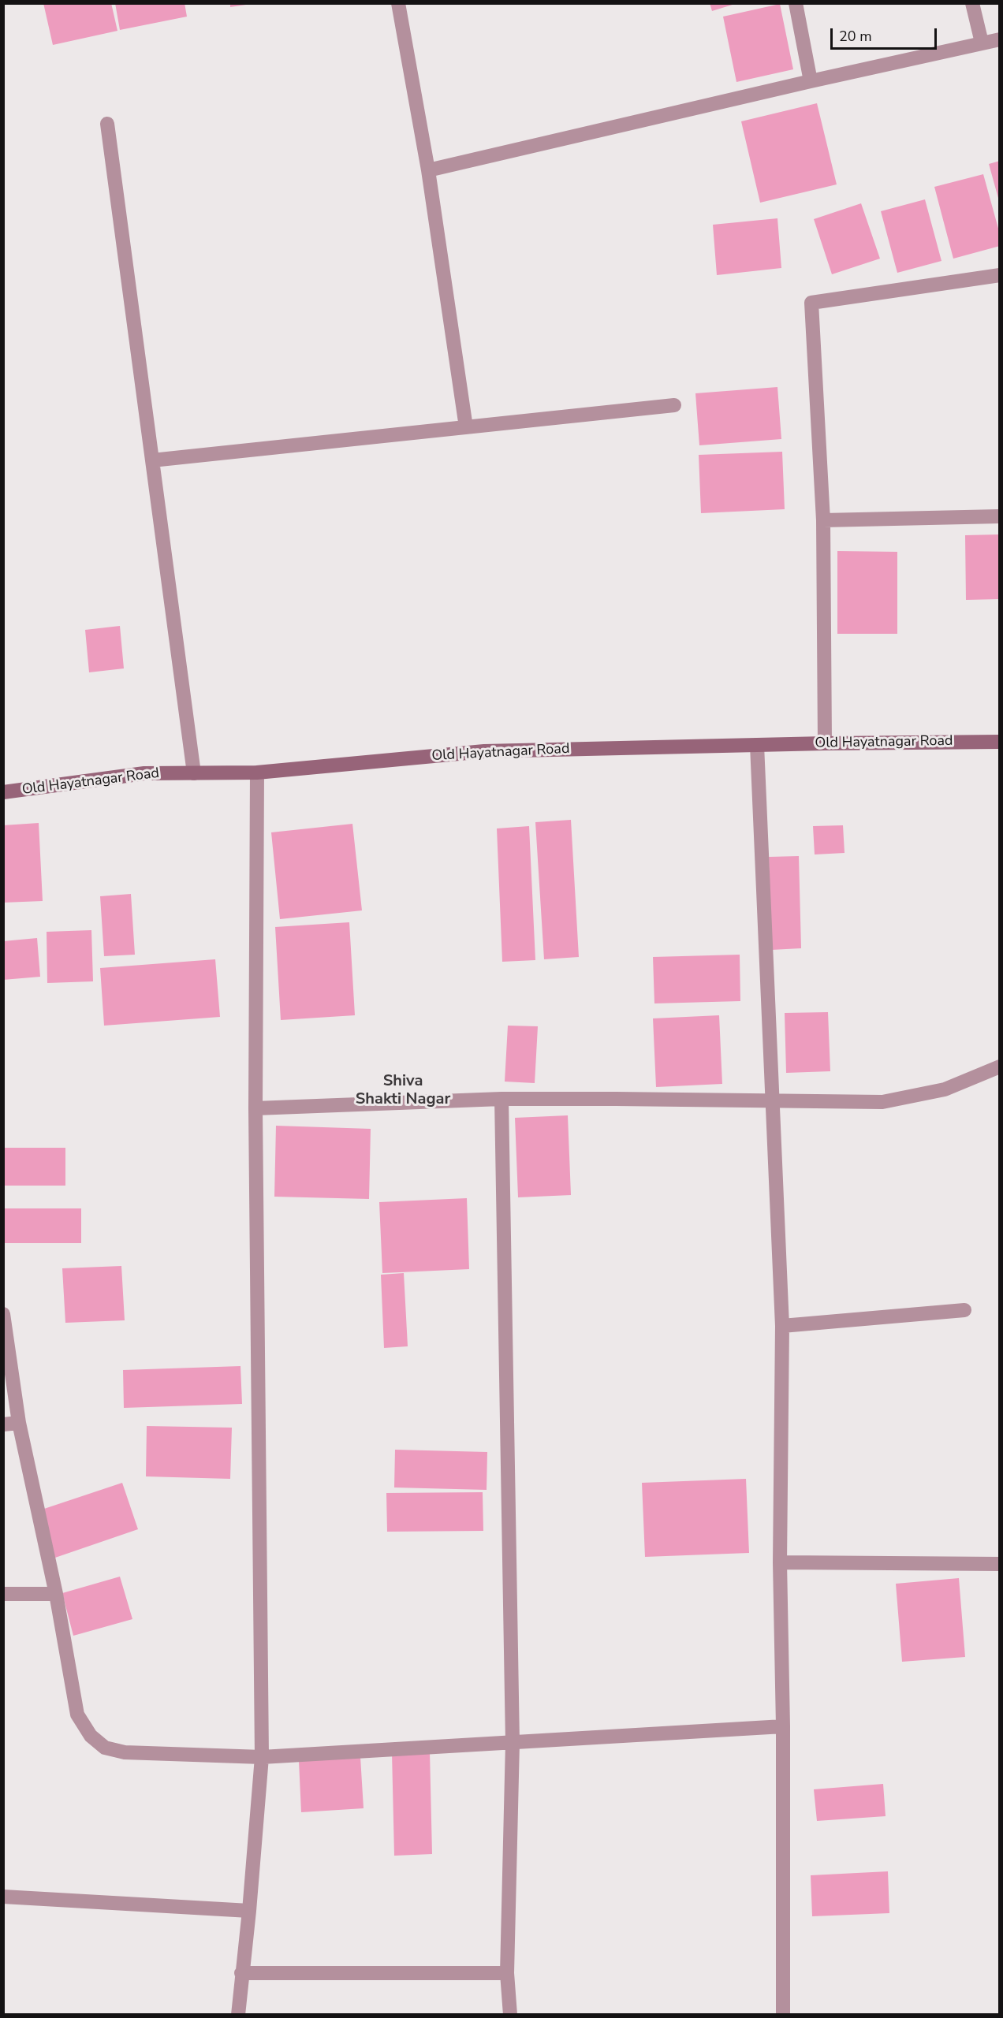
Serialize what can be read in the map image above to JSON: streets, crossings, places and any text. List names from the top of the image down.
{
  "streets": {
    "street": ["Old Hayatnagar Road"]
  },
  "districts": ["Shiva Shakti Nagar"],
  "scale_bar": "20 m"
}
